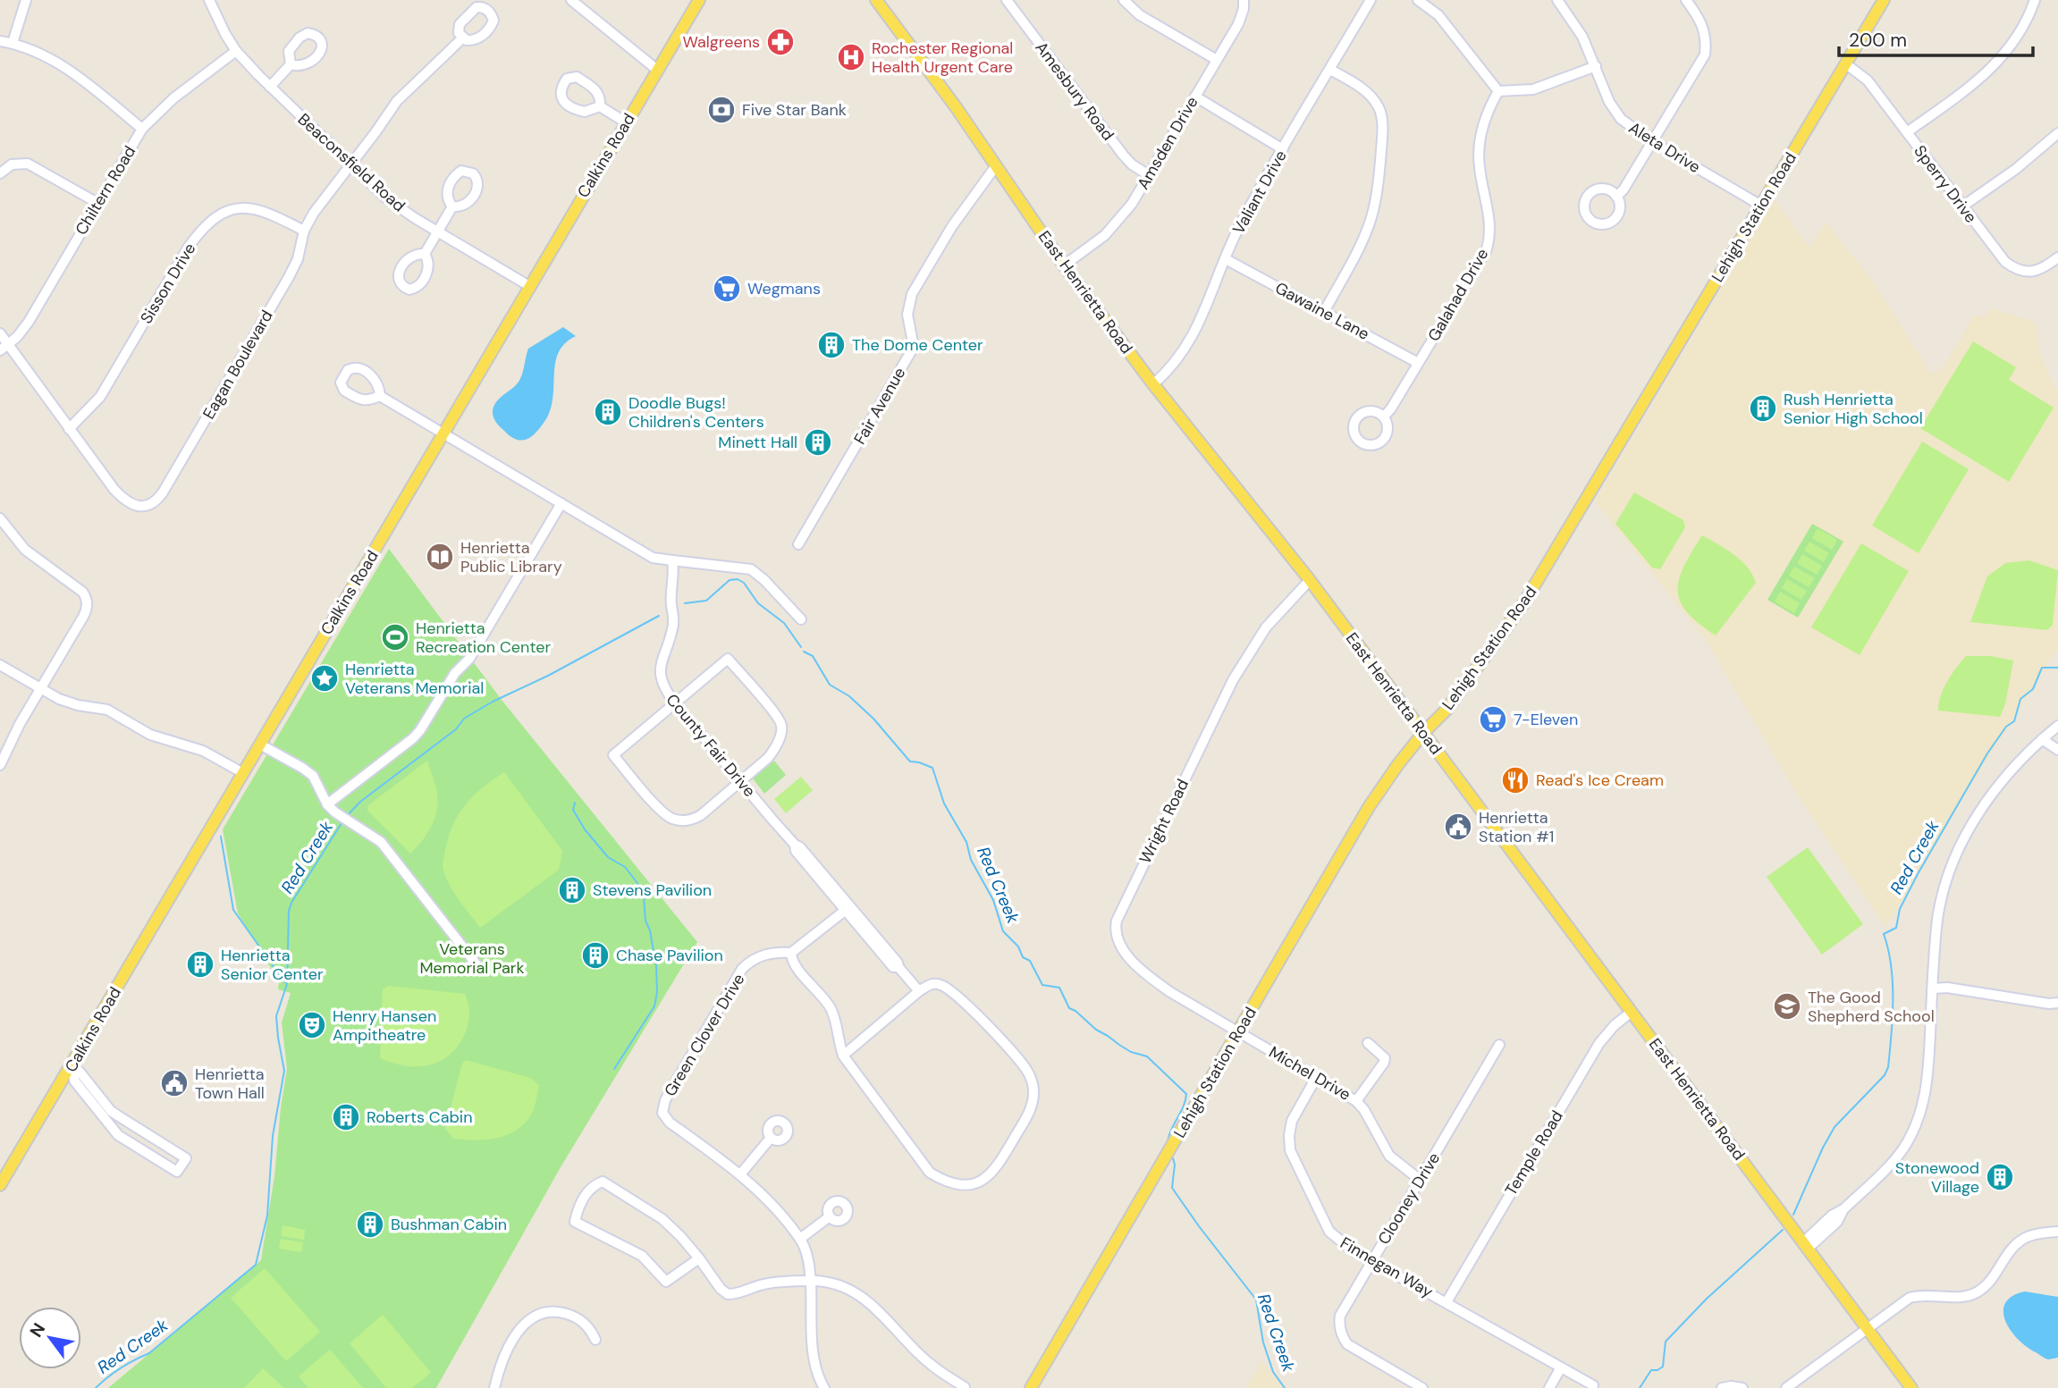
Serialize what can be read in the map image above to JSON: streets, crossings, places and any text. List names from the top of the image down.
{
  "streets": {
    "main road": ["Calkins Road", "Lehigh Station Road", "East Henrietta Road"],
    "street": [
      "Amesbury Road",
      "Amsden Drive",
      "Aleta Drive",
      "Beaconsfield Road",
      "Sperry Drive",
      "Chiltern Road",
      "Valiant Drive",
      "Sisson Drive",
      "Galahad Drive",
      "Gawaine Lane",
      "Eagan Boulevard",
      "Fair Avenue",
      "County Fair Drive",
      "Wright Road",
      "Green Clover Drive",
      "Michel Drive",
      "Temple Road",
      "Clooney Drive",
      "Finnegan Way"
    ]
  },
  "crossings": [
    ["Amesbury Road", "Amsden Drive"],
    ["Amsden Drive", "East Henrietta Road"],
    ["Aleta Drive", "Lehigh Station Road"],
    ["Calkins Road", "Beaconsfield Road"],
    ["Beaconsfield Road", "Chiltern Road"],
    ["Beaconsfield Road", "Eagan Boulevard"],
    ["Sperry Drive", "Lehigh Station Road"],
    ["Chiltern Road", "Eagan Boulevard"],
    ["Valiant Drive", "East Henrietta Road"],
    ["Valiant Drive", "Gawaine Lane"],
    ["Lehigh Station Road", "East Henrietta Road"],
    ["Lehigh Station Road", "Wright Road"],
    ["Lehigh Station Road", "Michel Drive"],
    ["Sisson Drive", "Eagan Boulevard"],
    ["East Henrietta Road", "Fair Avenue"],
    ["East Henrietta Road", "Wright Road"],
    ["East Henrietta Road", "Temple Road"],
    ["Galahad Drive", "Gawaine Lane"],
    ["Wright Road", "Michel Drive"],
    ["Michel Drive", "Clooney Drive"],
    ["Michel Drive", "Finnegan Way"],
    ["Temple Road", "Finnegan Way"],
    ["Clooney Drive", "Finnegan Way"]
  ],
  "water": ["Red Creek"],
  "parks": ["Veterans Memorial Park"],
  "places": {
    "pharmacy": ["Walgreens"],
    "hospital": ["Rochester Regional Health Urgent Care"],
    "bank": ["Five Star Bank"],
    "supermarket": ["Wegmans", "7-Eleven"],
    "building": [
      "The Dome Center",
      "Rush Henrietta Senior High School",
      "Doodle Bugs! Children's Centers",
      "Minett Hall",
      "Stevens Pavilion",
      "Chase Pavilion",
      "Henrietta Senior Center",
      "Roberts Cabin",
      "Stonewood Village",
      "Bushman Cabin"
    ],
    "library": ["Henrietta Public Library"],
    "sports": ["Henrietta Recreation Center"],
    "place": ["Henrietta Veterans Memorial"],
    "restaurant": ["Read's Ice Cream"],
    "public building": ["Henrietta Station #1", "Henrietta Town Hall"],
    "school or university": ["The Good Shepherd School"],
    "theatre": ["Henry Hansen Ampitheatre"]
  },
  "scale_bar": "200 m",
  "north": "top left"
}
